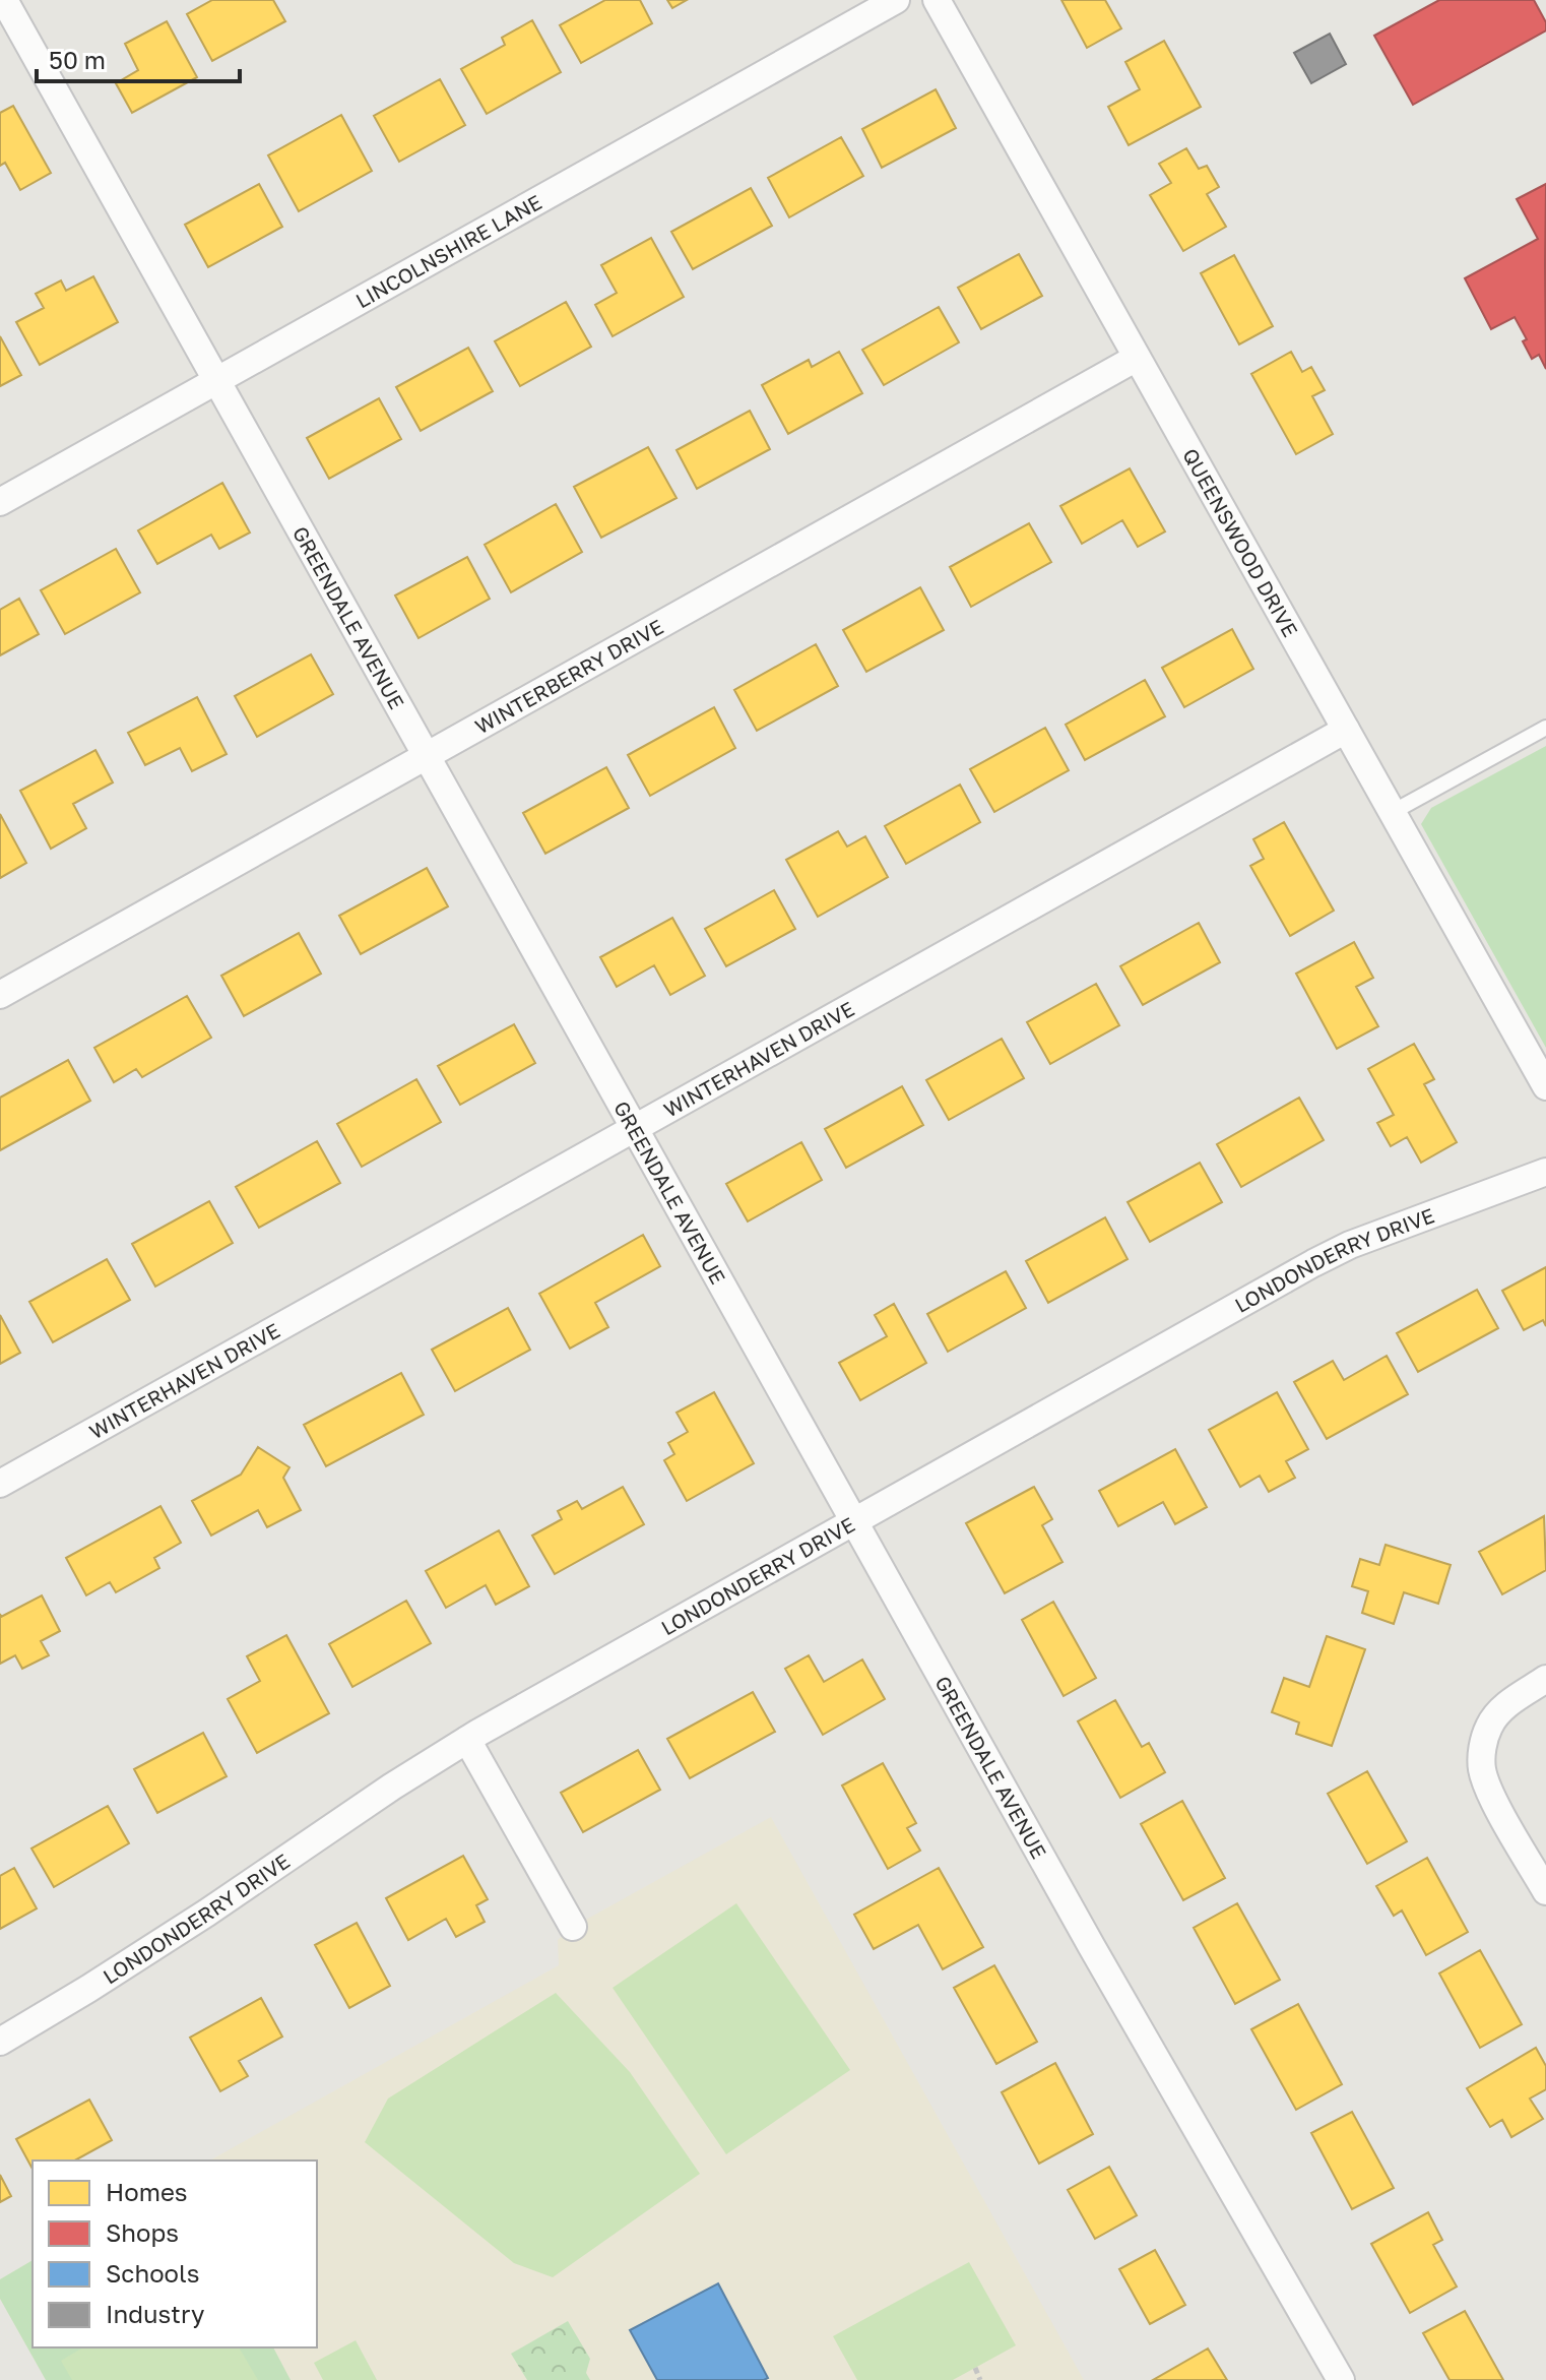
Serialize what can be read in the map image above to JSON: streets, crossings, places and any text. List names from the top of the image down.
{
  "streets": {
    "street": [
      "LINCOLNSHIRE LANE",
      "QUEENSWOOD DRIVE",
      "GREENDALE AVENUE",
      "WINTERBERRY DRIVE",
      "WINTERHAVEN DRIVE",
      "LONDONDERRY DRIVE"
    ]
  },
  "crossings": [
    ["LINCOLNSHIRE LANE", "GREENDALE AVENUE"],
    ["QUEENSWOOD DRIVE", "WINTERBERRY DRIVE"],
    ["QUEENSWOOD DRIVE", "WINTERHAVEN DRIVE"],
    ["GREENDALE AVENUE", "WINTERBERRY DRIVE"],
    ["GREENDALE AVENUE", "WINTERHAVEN DRIVE"],
    ["GREENDALE AVENUE", "LONDONDERRY DRIVE"]
  ],
  "legend": [
    "Homes",
    "Shops",
    "Schools",
    "Industry"
  ],
  "scale_bar": "50 m"
}
